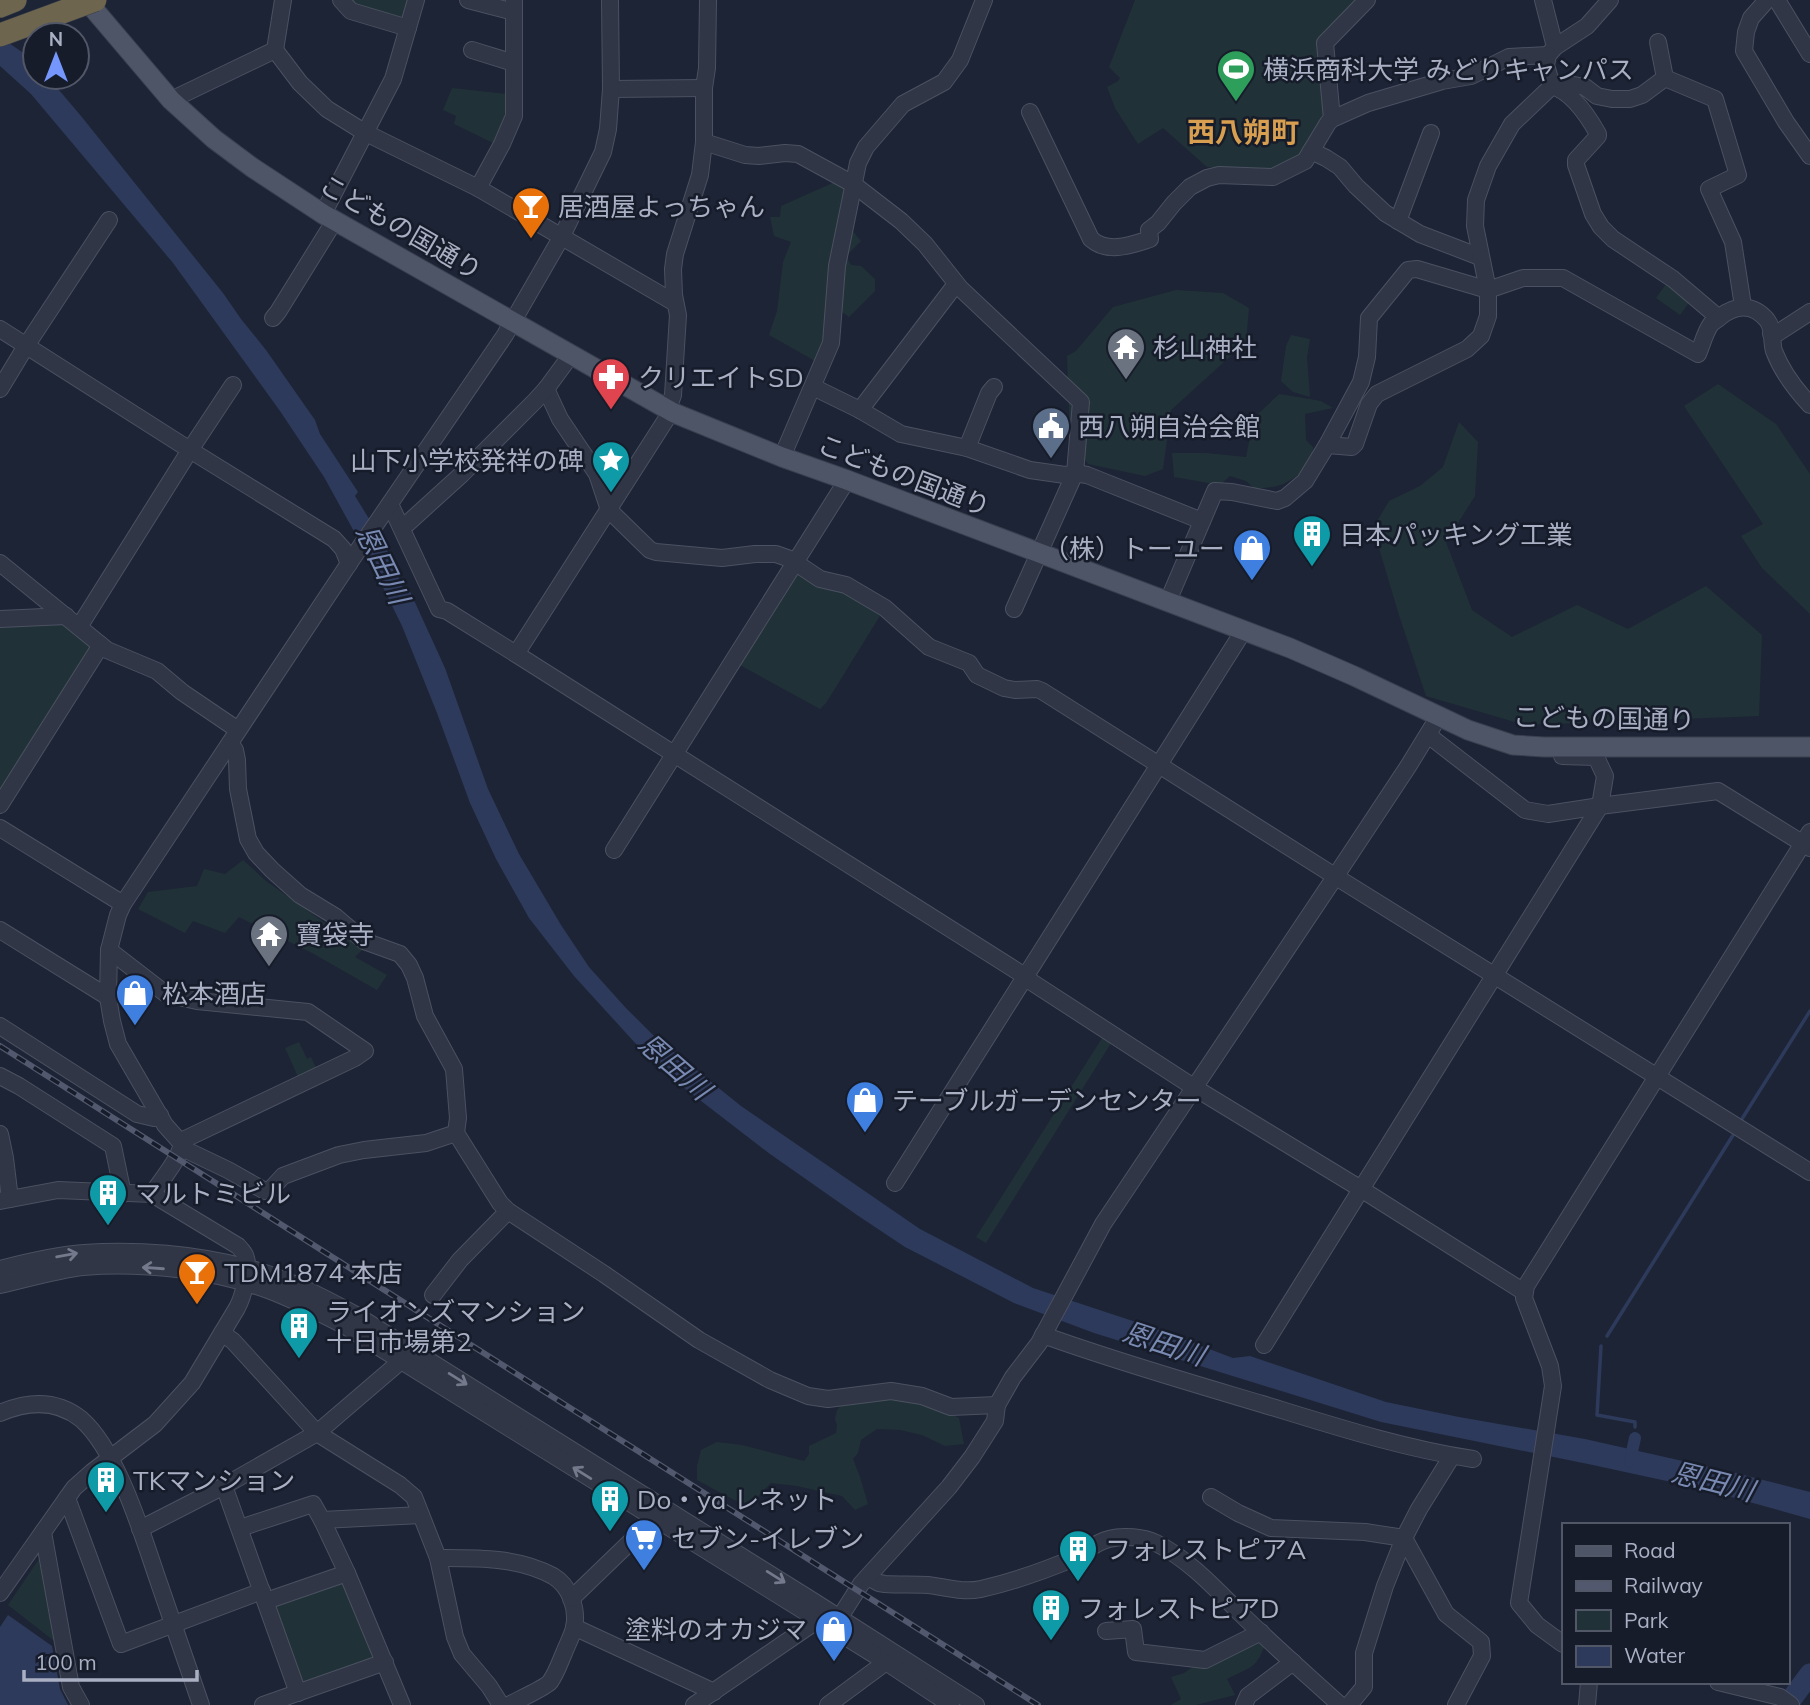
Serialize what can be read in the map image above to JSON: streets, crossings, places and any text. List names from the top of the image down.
{
  "streets": {
    "main road": ["こどもの国通り"]
  },
  "districts": ["西八朔町"],
  "water": ["恩田川"],
  "places": {
    "sports": ["横浜商科大学 みどりキャンパス"],
    "bar": ["居酒屋よっちゃん", "TDM1874 本店"],
    "temple": ["杉山神社", "寶袋寺"],
    "pharmacy": ["クリエイトSD"],
    "public building": ["西八朔自治会館"],
    "place": ["山下小学校発祥の碑"],
    "building": [
      "日本パッキング工業",
      "マルトミビル",
      "ライオンズマンション 十日市場第2",
      "TKマンション",
      "Do・ya レネット",
      "フォレストピアA",
      "フォレストピアD"
    ],
    "shop": [
      "（株）トーユー",
      "松本酒店",
      "テーブルガーデンセンター",
      "塗料のオカジマ"
    ],
    "supermarket": ["セブン-イレブン"]
  },
  "legend": [
    "Road",
    "Railway",
    "Park",
    "Water"
  ],
  "scale_bar": "100 m",
  "north": "top"
}
